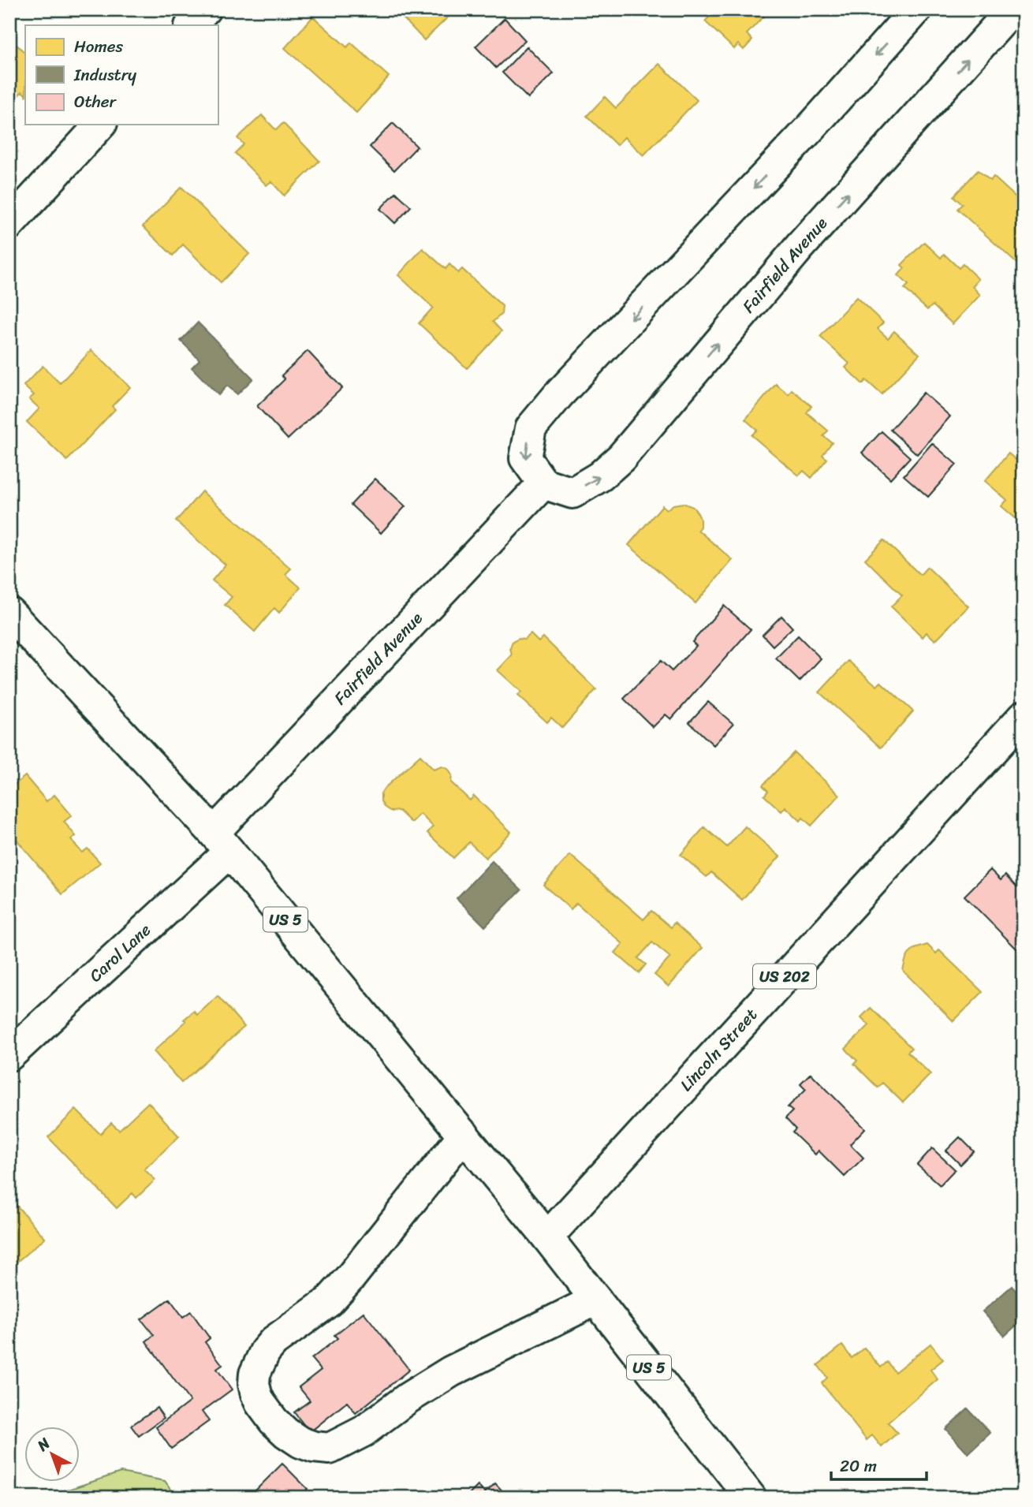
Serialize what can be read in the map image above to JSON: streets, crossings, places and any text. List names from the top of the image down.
{
  "streets": {
    "street": [
      "Fairfield Avenue",
      "US 5",
      "Carol Lane",
      "US 202",
      "Lincoln Street"
    ]
  },
  "crossings": [
    ["Fairfield Avenue", "US 5"],
    ["Fairfield Avenue", "Carol Lane"],
    ["US 5", "Carol Lane"],
    ["US 5", "Lincoln Street"]
  ],
  "legend": ["Homes", "Industry", "Other"],
  "scale_bar": "20 m",
  "north": "top left"
}
